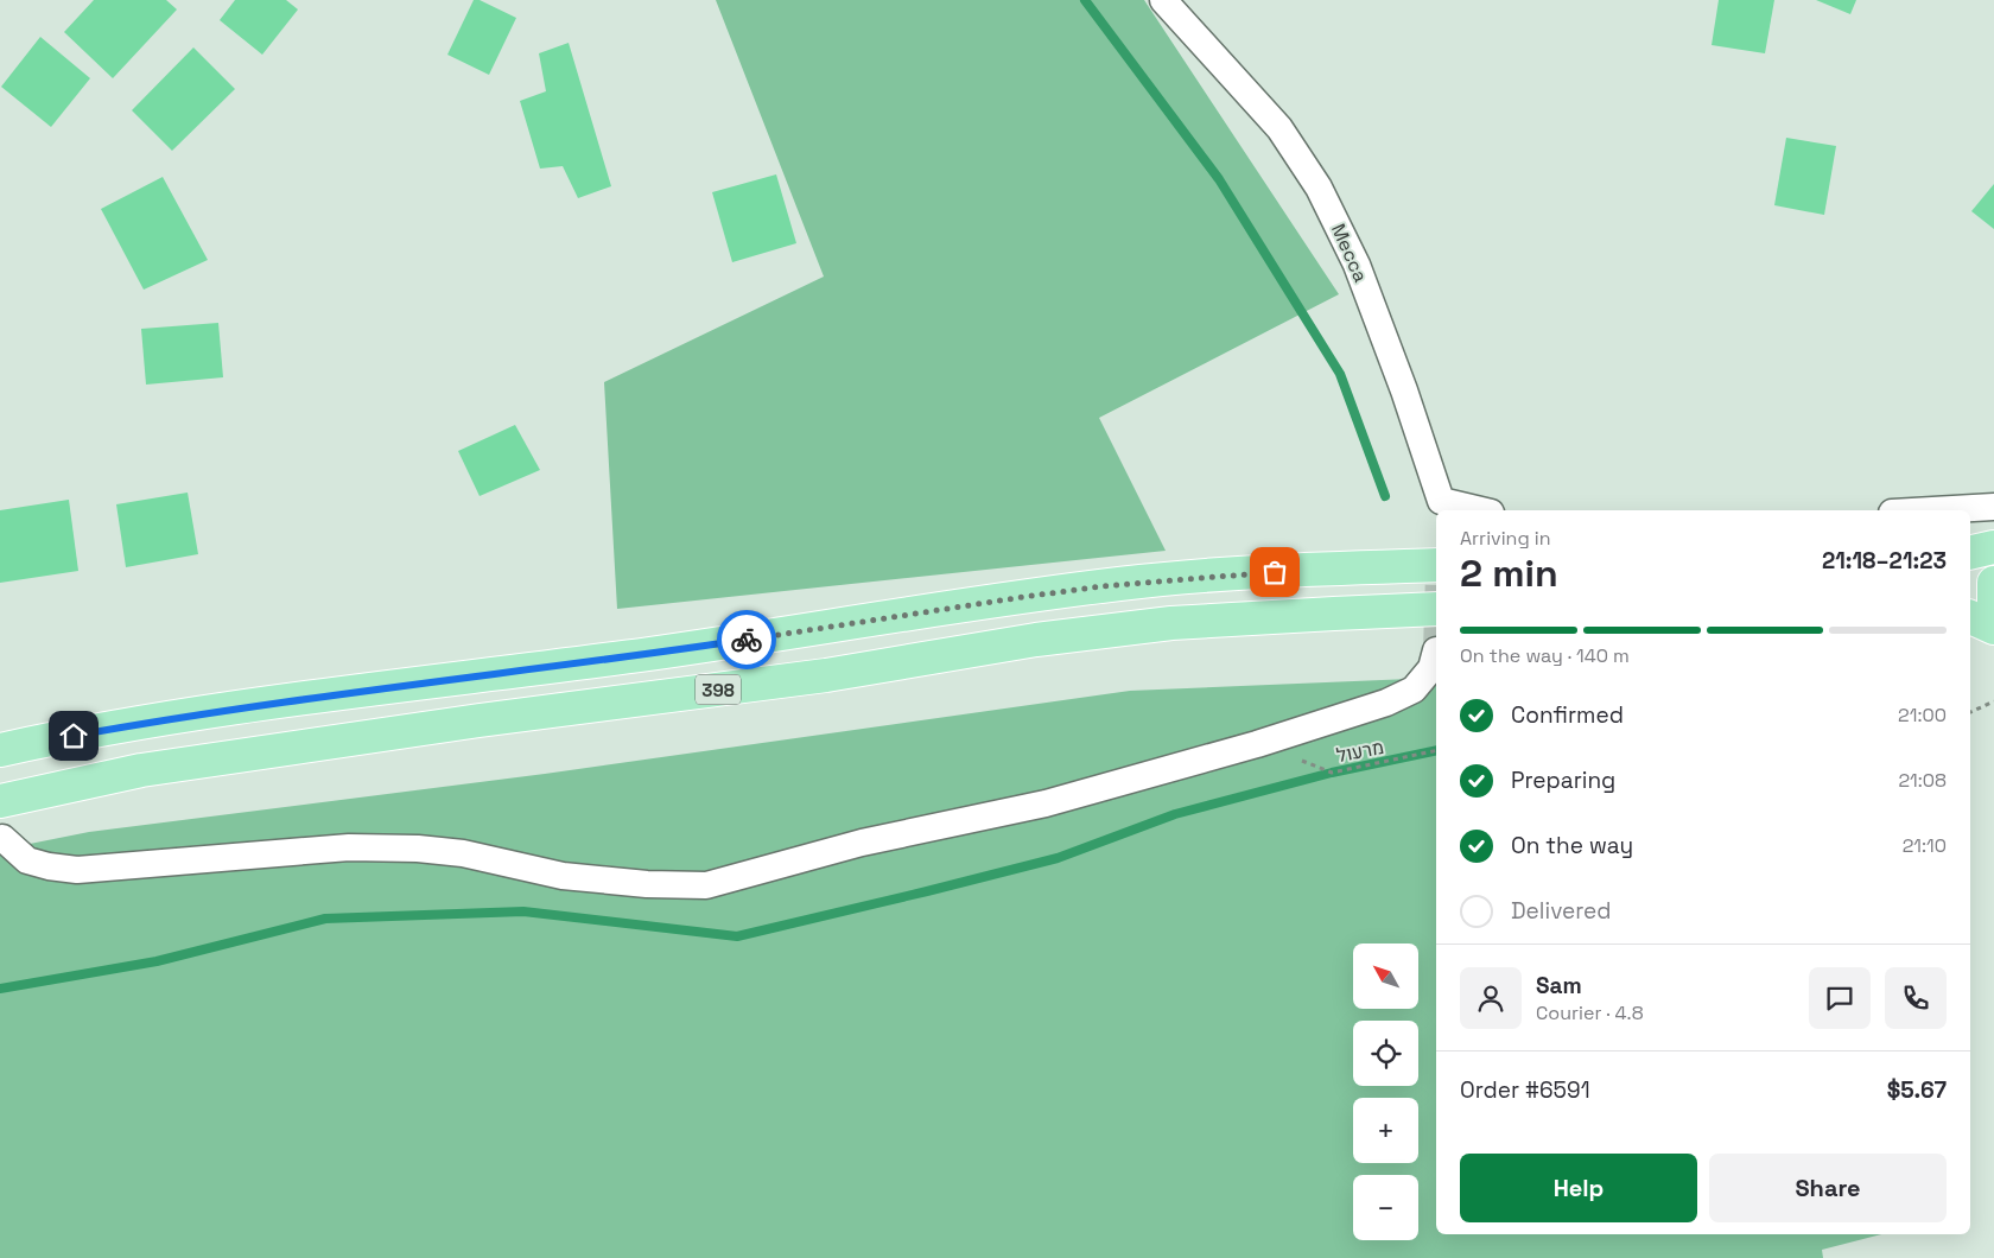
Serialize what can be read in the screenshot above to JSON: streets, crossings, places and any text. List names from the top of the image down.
{
  "streets": {
    "main road": ["398"],
    "street": ["Mecca"],
    "path": ["מרעול"]
  },
  "north": "top left",
  "page": {
    "heading": ["2 min", "Arriving in", "21:18–21:23"],
    "panel": [
      "Sam",
      "Courier · 4.8",
      "Order #6591",
      "$5.67"
    ],
    "bar": "On the way · 140 m",
    "list": [
      ["Confirmed", "21:00"],
      ["Preparing", "21:08"],
      ["On the way", "21:10"],
      "Delivered"
    ],
    "map_buttons": ["+", "−"],
    "buttons": ["Help", "Share"]
  }
}
